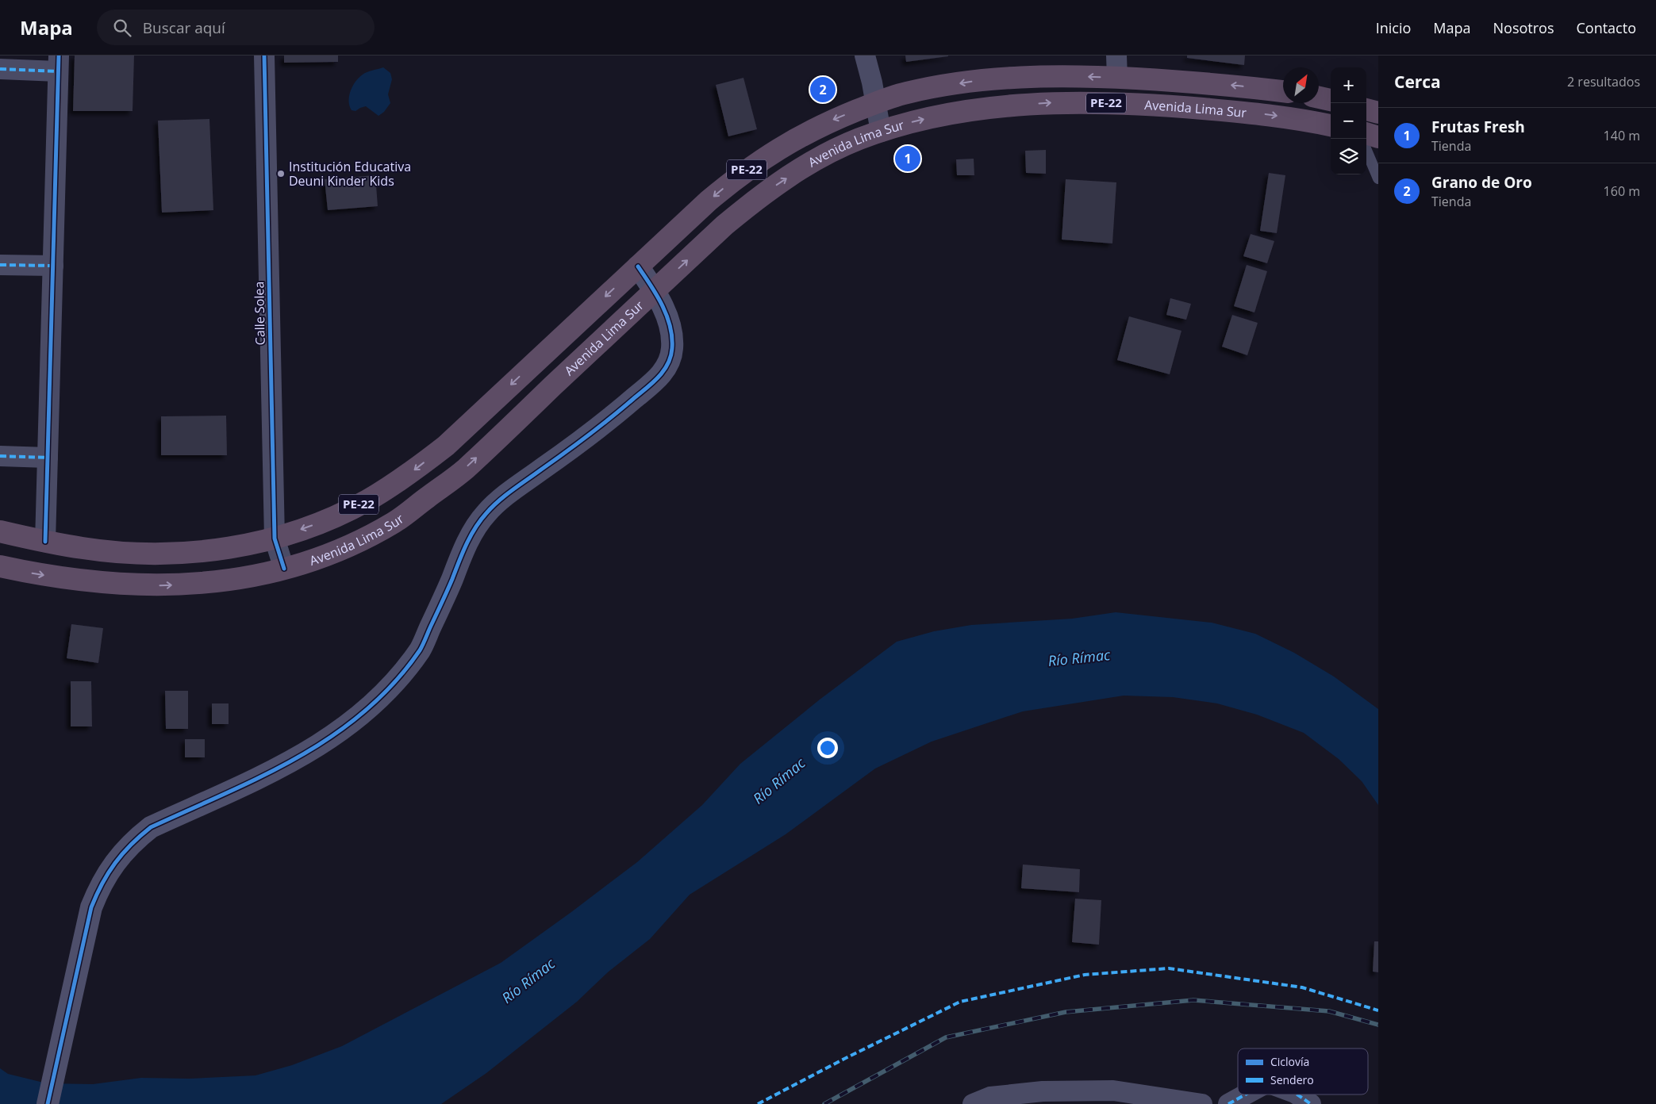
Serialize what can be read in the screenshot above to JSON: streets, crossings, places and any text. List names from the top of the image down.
{
  "streets": {
    "highway": ["PE-22", "Avenida Lima Sur"],
    "street": ["Calle Solea"]
  },
  "crossings": [
    ["Avenida Lima Sur", "Calle Solea"]
  ],
  "water": ["Río Rímac"],
  "places": ["Institución Educativa Deuni Kinder Kids"],
  "legend": ["Ciclovía", "Sendero"],
  "north": "top right",
  "page": {
    "header": "Mapa",
    "search": "Buscar aquí",
    "nav": [
      "Inicio",
      "Mapa",
      "Nosotros",
      "Contacto"
    ],
    "heading": ["Cerca", "2 resultados"],
    "map_buttons": ["+", "−"],
    "pins": ["2", "1"],
    "list": [
      {
        "mark": "1",
        "name": "Frutas Fresh",
        "note": "Tienda",
        "value": "140 m"
      },
      {
        "mark": "2",
        "name": "Grano de Oro",
        "note": "Tienda",
        "value": "160 m"
      }
    ]
  }
}
